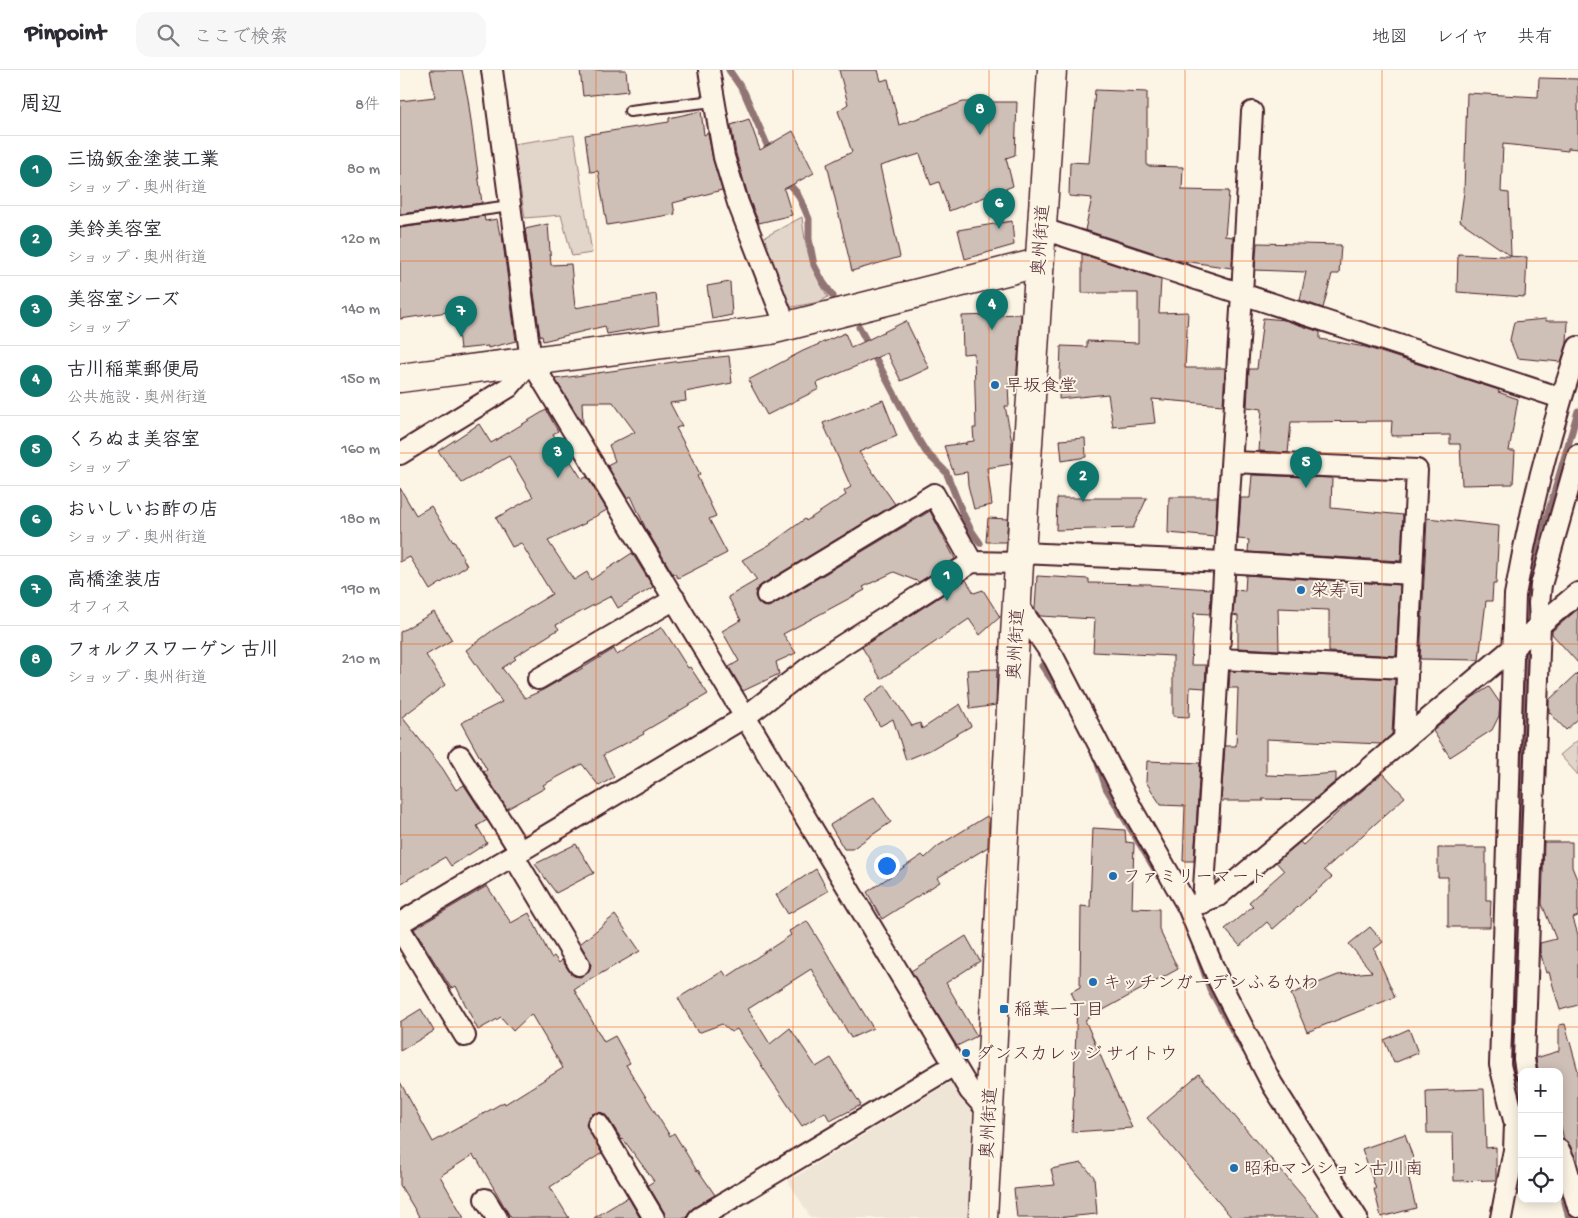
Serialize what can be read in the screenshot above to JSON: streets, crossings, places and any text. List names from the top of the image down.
{
  "streets": {
    "street": ["奥州街道"]
  },
  "places": {
    "other": [
      "早坂食堂",
      "栄寿司",
      "ファミリーマート",
      "キッチンガーデンふるかわ",
      "ダンスカレッジ サイトウ",
      "昭和マンション古川南"
    ],
    "transit": ["稲葉一丁目"]
  },
  "page": {
    "header": "Pinpoint",
    "search": "ここで検索",
    "nav": ["地図", "レイヤ", "共有"],
    "heading": ["周辺", "8件"],
    "pins": [
      "8",
      "6",
      "4",
      "7",
      "3",
      "5",
      "2",
      "1"
    ],
    "list": [
      {
        "mark": "1",
        "name": "三協鈑金塗装工業",
        "note": "ショップ · 奥州街道",
        "value": "80 m"
      },
      {
        "mark": "2",
        "name": "美鈴美容室",
        "note": "ショップ · 奥州街道",
        "value": "120 m"
      },
      {
        "mark": "3",
        "name": "美容室シーズ",
        "note": "ショップ",
        "value": "140 m"
      },
      {
        "mark": "4",
        "name": "古川稲葉郵便局",
        "note": "公共施設 · 奥州街道",
        "value": "150 m"
      },
      {
        "mark": "5",
        "name": "くろぬま美容室",
        "note": "ショップ",
        "value": "160 m"
      },
      {
        "mark": "6",
        "name": "おいしいお酢の店",
        "note": "ショップ · 奥州街道",
        "value": "180 m"
      },
      {
        "mark": "7",
        "name": "高橋塗装店",
        "note": "オフィス",
        "value": "190 m"
      },
      {
        "mark": "8",
        "name": "フォルクスワーゲン 古川",
        "note": "ショップ · 奥州街道",
        "value": "210 m"
      }
    ],
    "map_buttons": ["+", "−"]
  }
}
